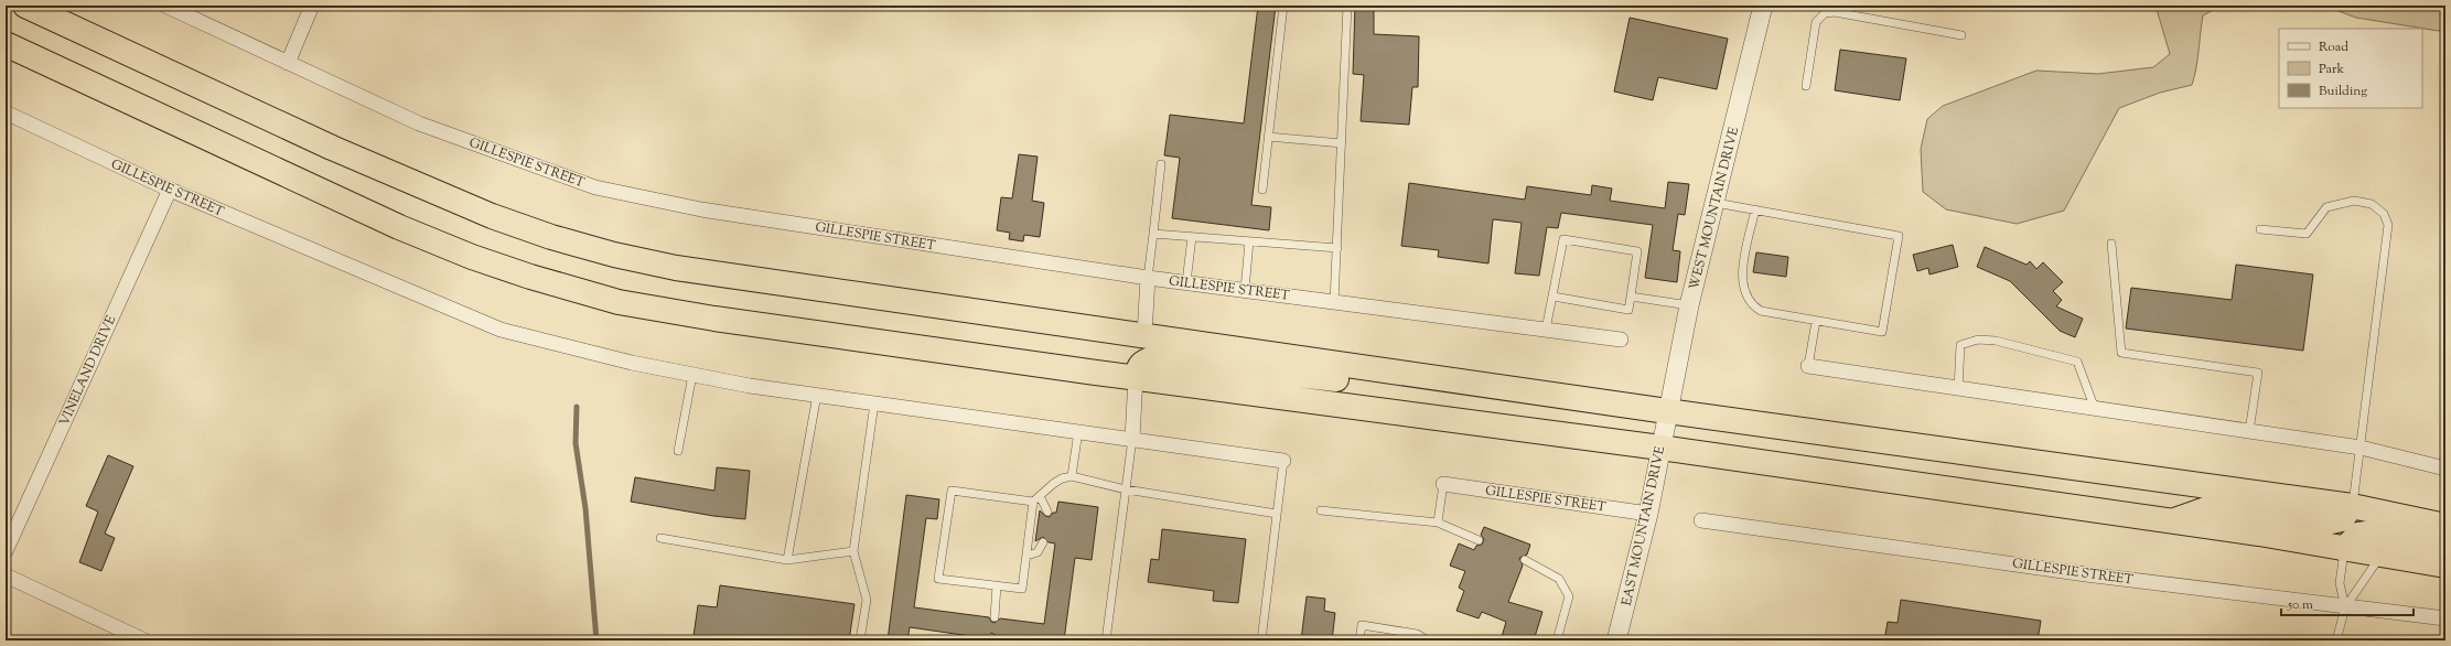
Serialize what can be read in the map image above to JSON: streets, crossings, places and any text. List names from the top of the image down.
{
  "streets": {
    "street": [
      "GILLESPIE STREET",
      "WEST MOUNTAIN DRIVE",
      "VINELAND DRIVE",
      "EAST MOUNTAIN DRIVE"
    ]
  },
  "crossings": [
    ["GILLESPIE STREET", "VINELAND DRIVE"],
    ["GILLESPIE STREET", "EAST MOUNTAIN DRIVE"],
    ["WEST MOUNTAIN DRIVE", "EAST MOUNTAIN DRIVE"]
  ],
  "legend": ["Road", "Park", "Building"],
  "scale_bar": "50 m"
}
